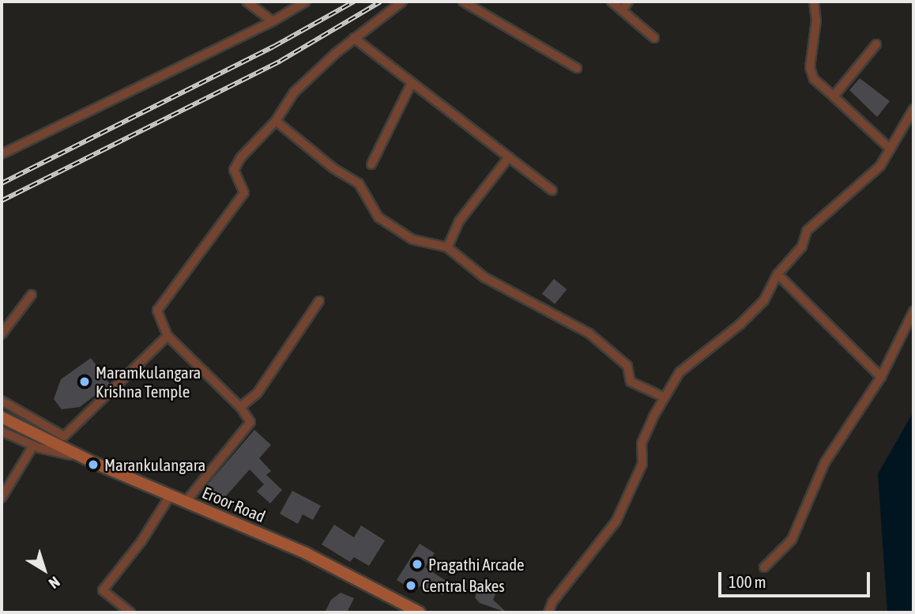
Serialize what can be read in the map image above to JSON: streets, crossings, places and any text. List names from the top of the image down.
{
  "streets": {
    "main road": ["Eroor Road"]
  },
  "places": [
    "Maramkulangara Krishna Temple",
    "Marankulangara",
    "Pragathi Arcade",
    "Central Bakes"
  ],
  "scale_bar": "100 m",
  "north": "bottom right"
}
